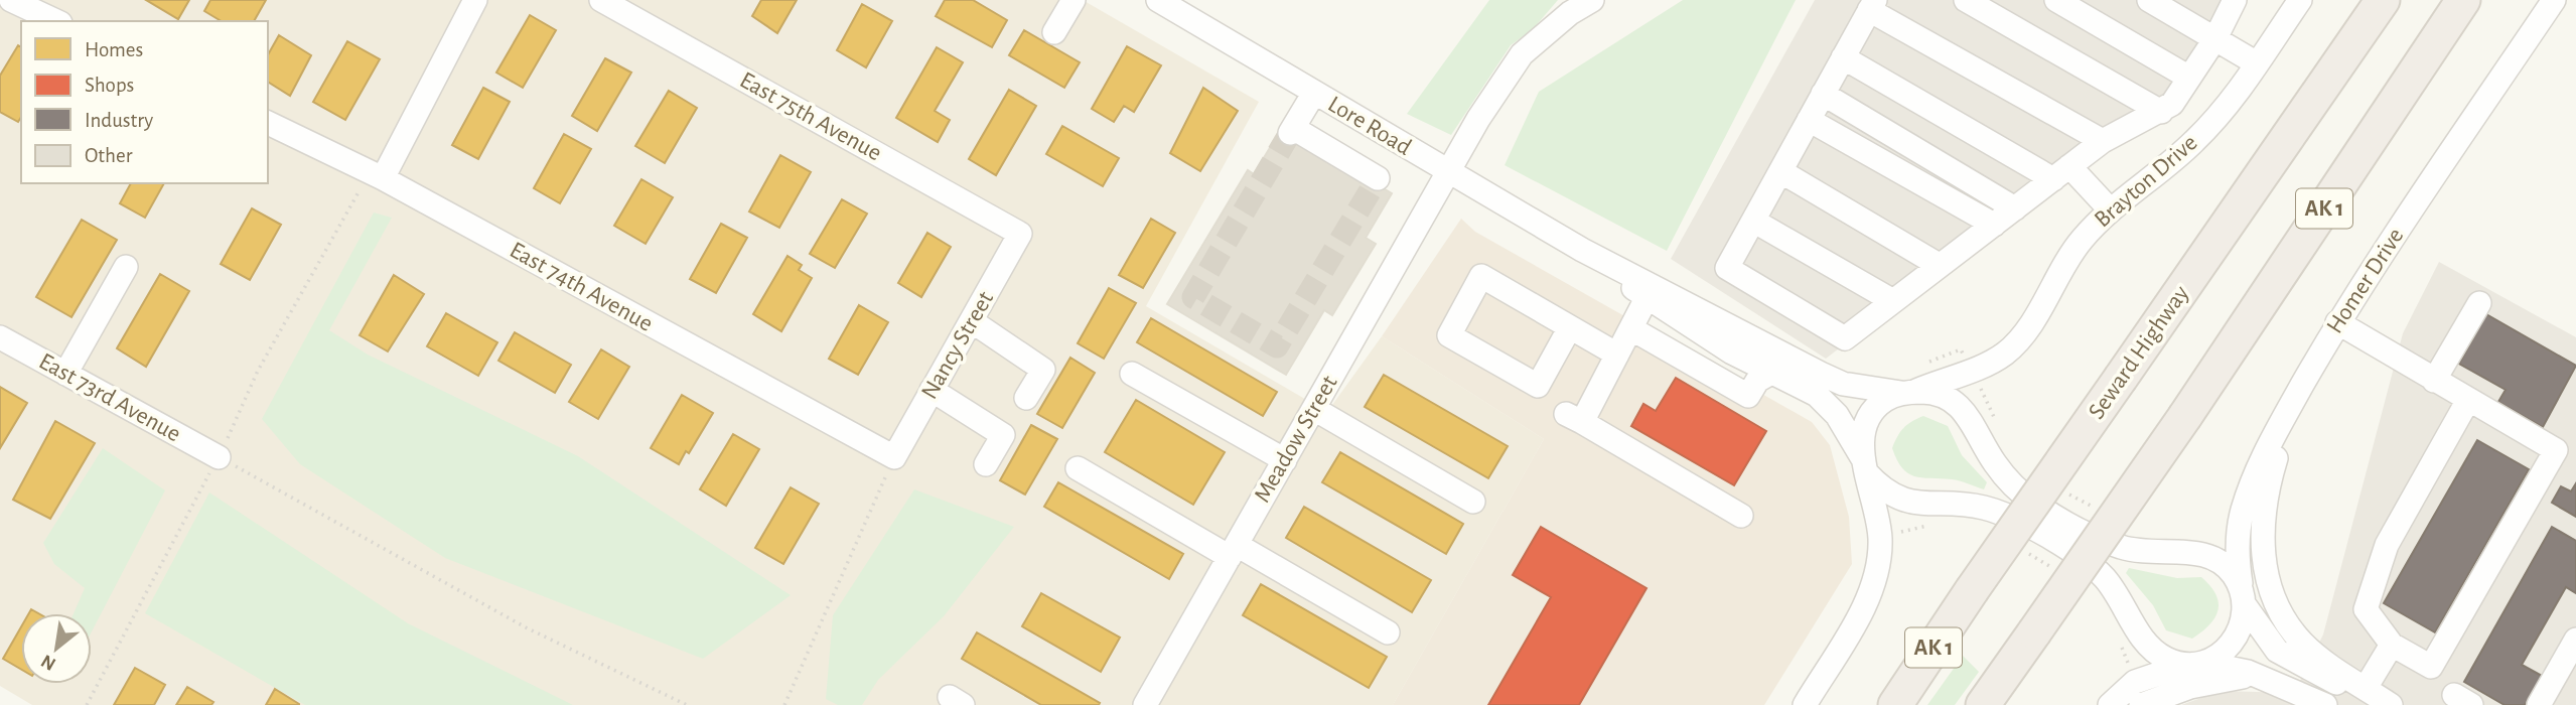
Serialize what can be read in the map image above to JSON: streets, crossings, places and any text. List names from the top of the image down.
{
  "streets": {
    "highway": ["AK 1", "Seward Highway"],
    "street": [
      "East 75th Avenue",
      "Lore Road",
      "Brayton Drive",
      "Homer Drive",
      "East 74th Avenue",
      "Nancy Street",
      "East 73rd Avenue",
      "Meadow Street"
    ]
  },
  "crossings": [
    ["East 75th Avenue", "Nancy Street"],
    ["Lore Road", "Brayton Drive"],
    ["Lore Road", "Homer Drive"],
    ["Lore Road", "Meadow Street"],
    ["East 74th Avenue", "Nancy Street"]
  ],
  "legend": [
    "Homes",
    "Shops",
    "Industry",
    "Other"
  ],
  "north": "bottom left"
}
